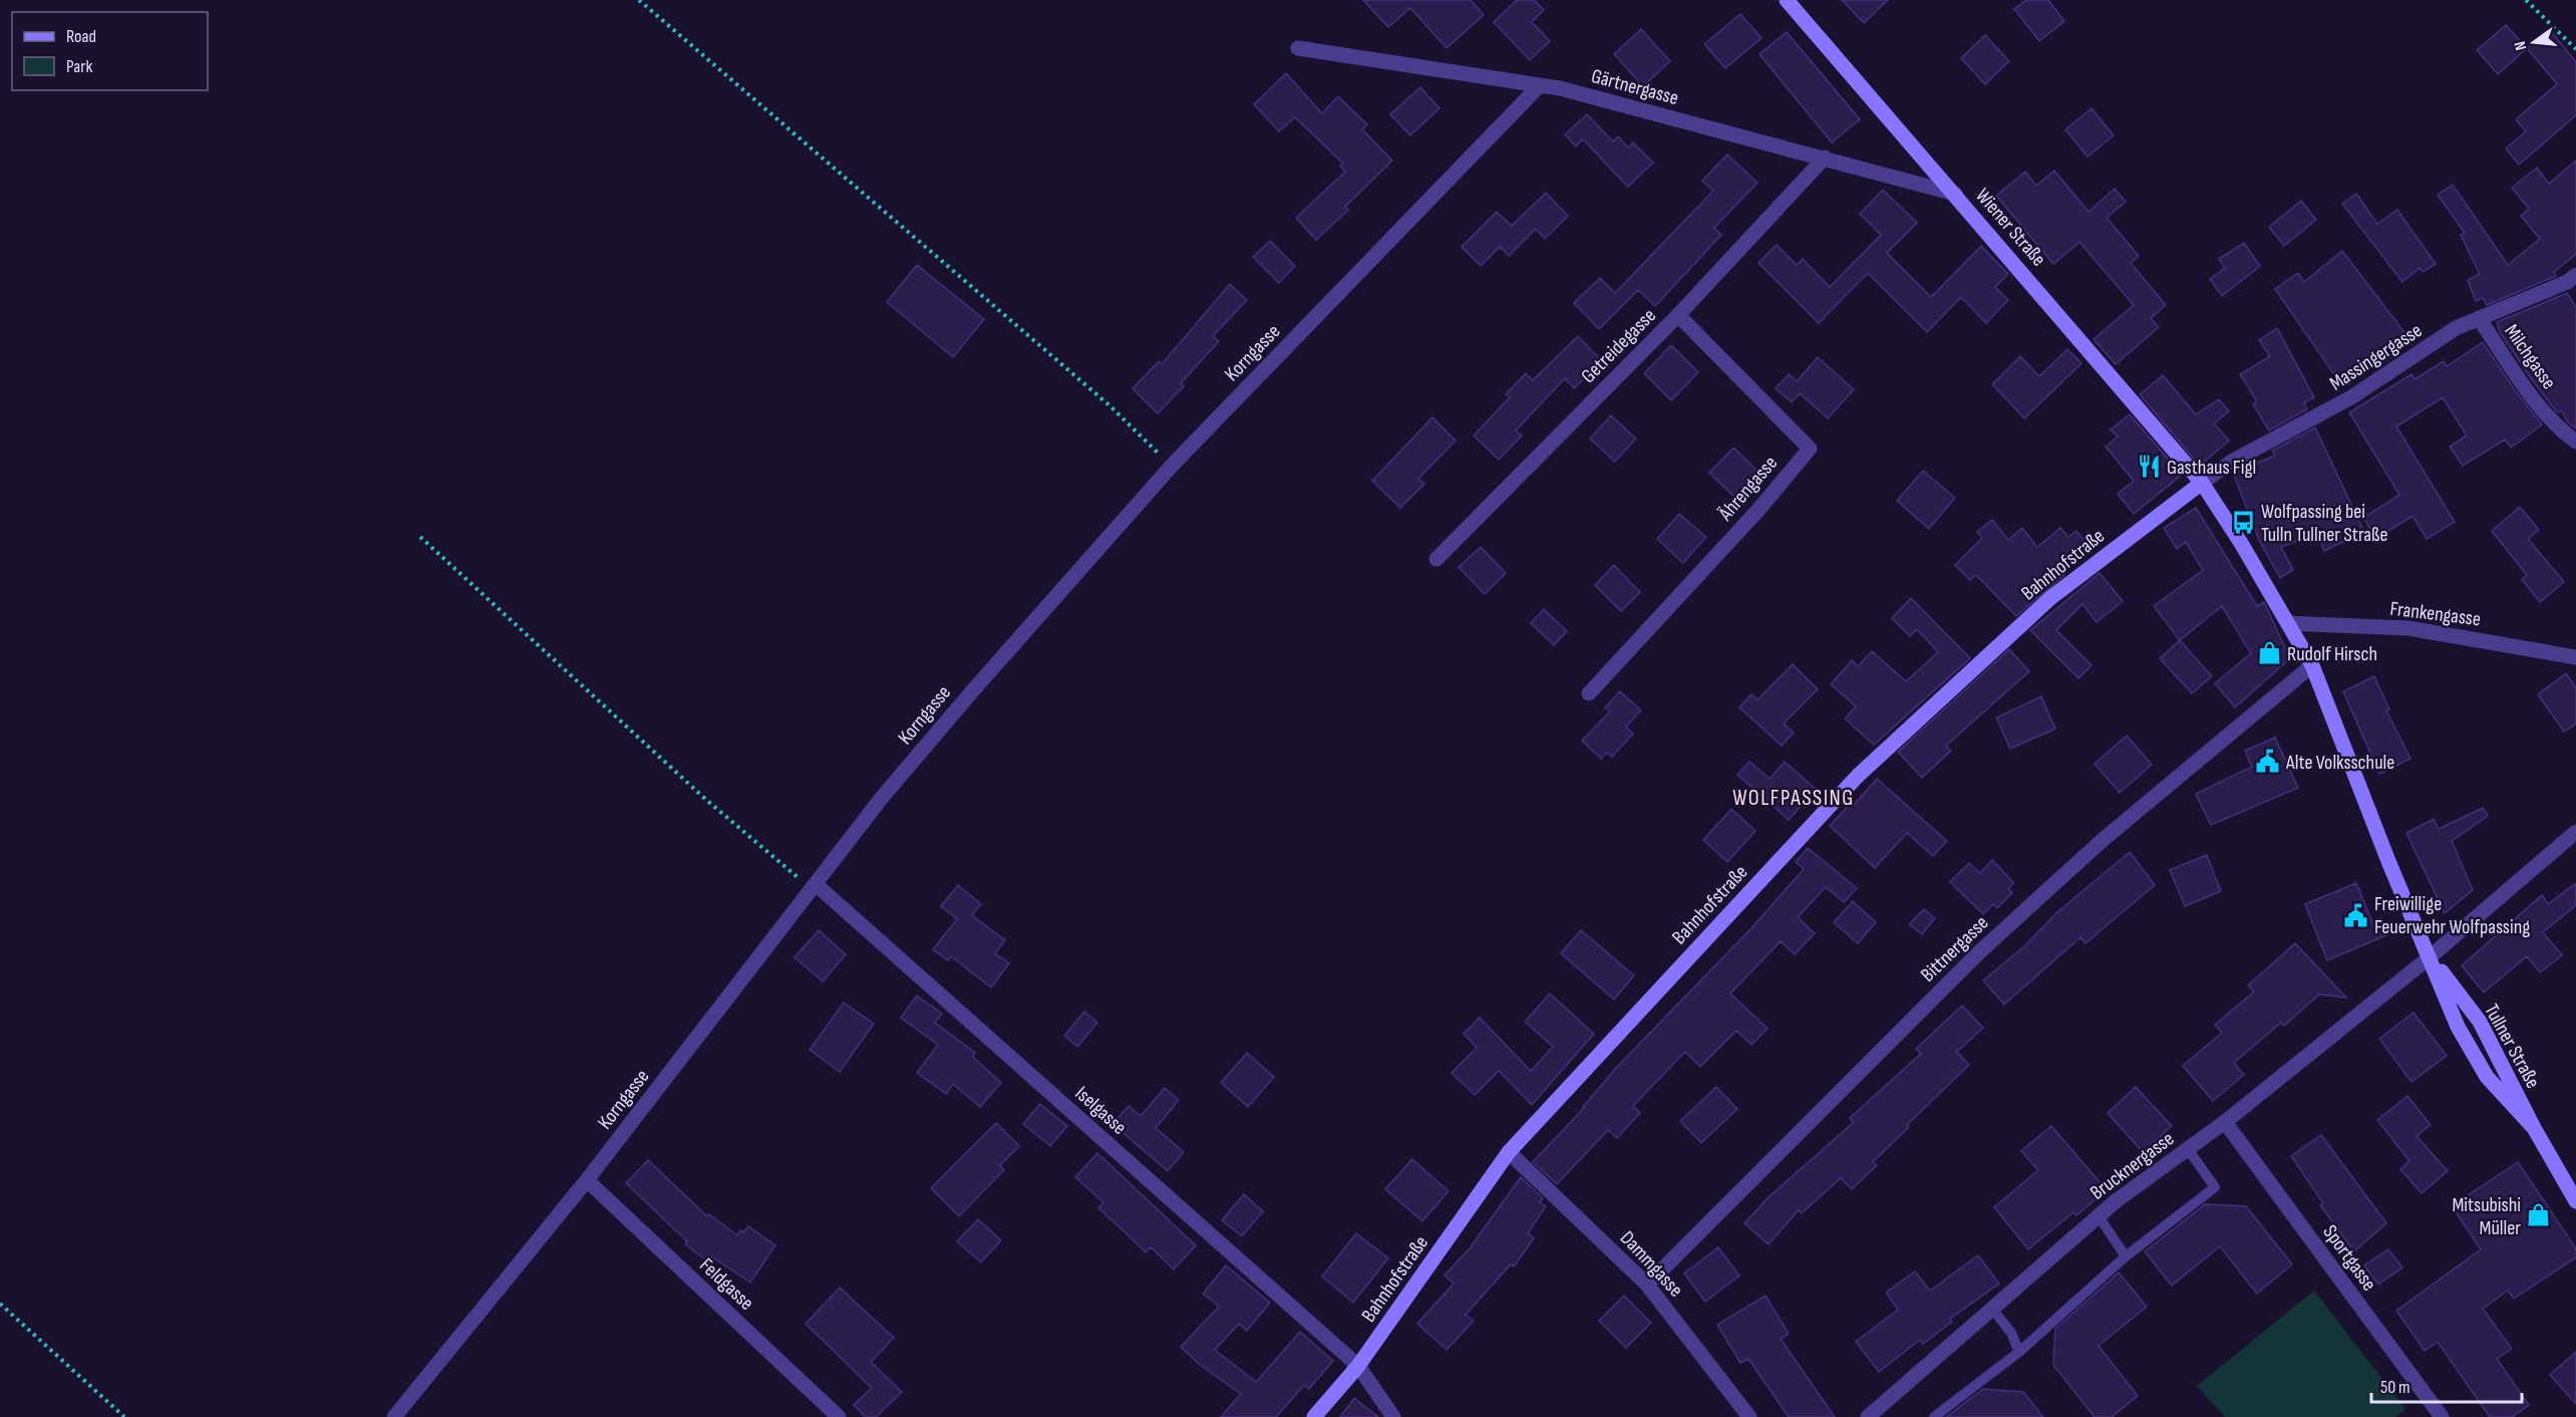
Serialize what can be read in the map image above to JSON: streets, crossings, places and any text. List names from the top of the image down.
{
  "streets": {
    "main road": ["Wiener Straße", "Bahnhofstraße", "Tullner Straße"],
    "street": [
      "Gärtnergasse",
      "Getreidegasse",
      "Korngasse",
      "Massingergasse",
      "Milchgasse",
      "Ährengasse",
      "Frankengasse",
      "Bittnergasse",
      "Iselgasse",
      "Brucknergasse",
      "Sportgasse",
      "Dammgasse",
      "Feldgasse"
    ]
  },
  "crossings": [
    ["Gärtnergasse", "Wiener Straße"],
    ["Gärtnergasse", "Getreidegasse"],
    ["Gärtnergasse", "Korngasse"],
    ["Wiener Straße", "Massingergasse"],
    ["Wiener Straße", "Bahnhofstraße"],
    ["Wiener Straße", "Tullner Straße"],
    ["Getreidegasse", "Ährengasse"],
    ["Korngasse", "Iselgasse"],
    ["Korngasse", "Feldgasse"],
    ["Massingergasse", "Milchgasse"],
    ["Massingergasse", "Bahnhofstraße"],
    ["Massingergasse", "Tullner Straße"],
    ["Bahnhofstraße", "Tullner Straße"],
    ["Bahnhofstraße", "Iselgasse"],
    ["Bahnhofstraße", "Dammgasse"],
    ["Frankengasse", "Tullner Straße"],
    ["Bittnergasse", "Tullner Straße"],
    ["Bittnergasse", "Dammgasse"],
    ["Tullner Straße", "Brucknergasse"],
    ["Brucknergasse", "Sportgasse"]
  ],
  "districts": ["WOLFPASSING"],
  "places": {
    "restaurant": ["Gasthaus Figl"],
    "bus stop": ["Wolfpassing bei Tulln Tullner Straße"],
    "shop": ["Rudolf Hirsch", "Mitsubishi Müller"],
    "public building": ["Alte Volksschule", "Freiwillige Feuerwehr Wolfpassing"]
  },
  "legend": ["Road", "Park"],
  "scale_bar": "50 m",
  "north": "left"
}
